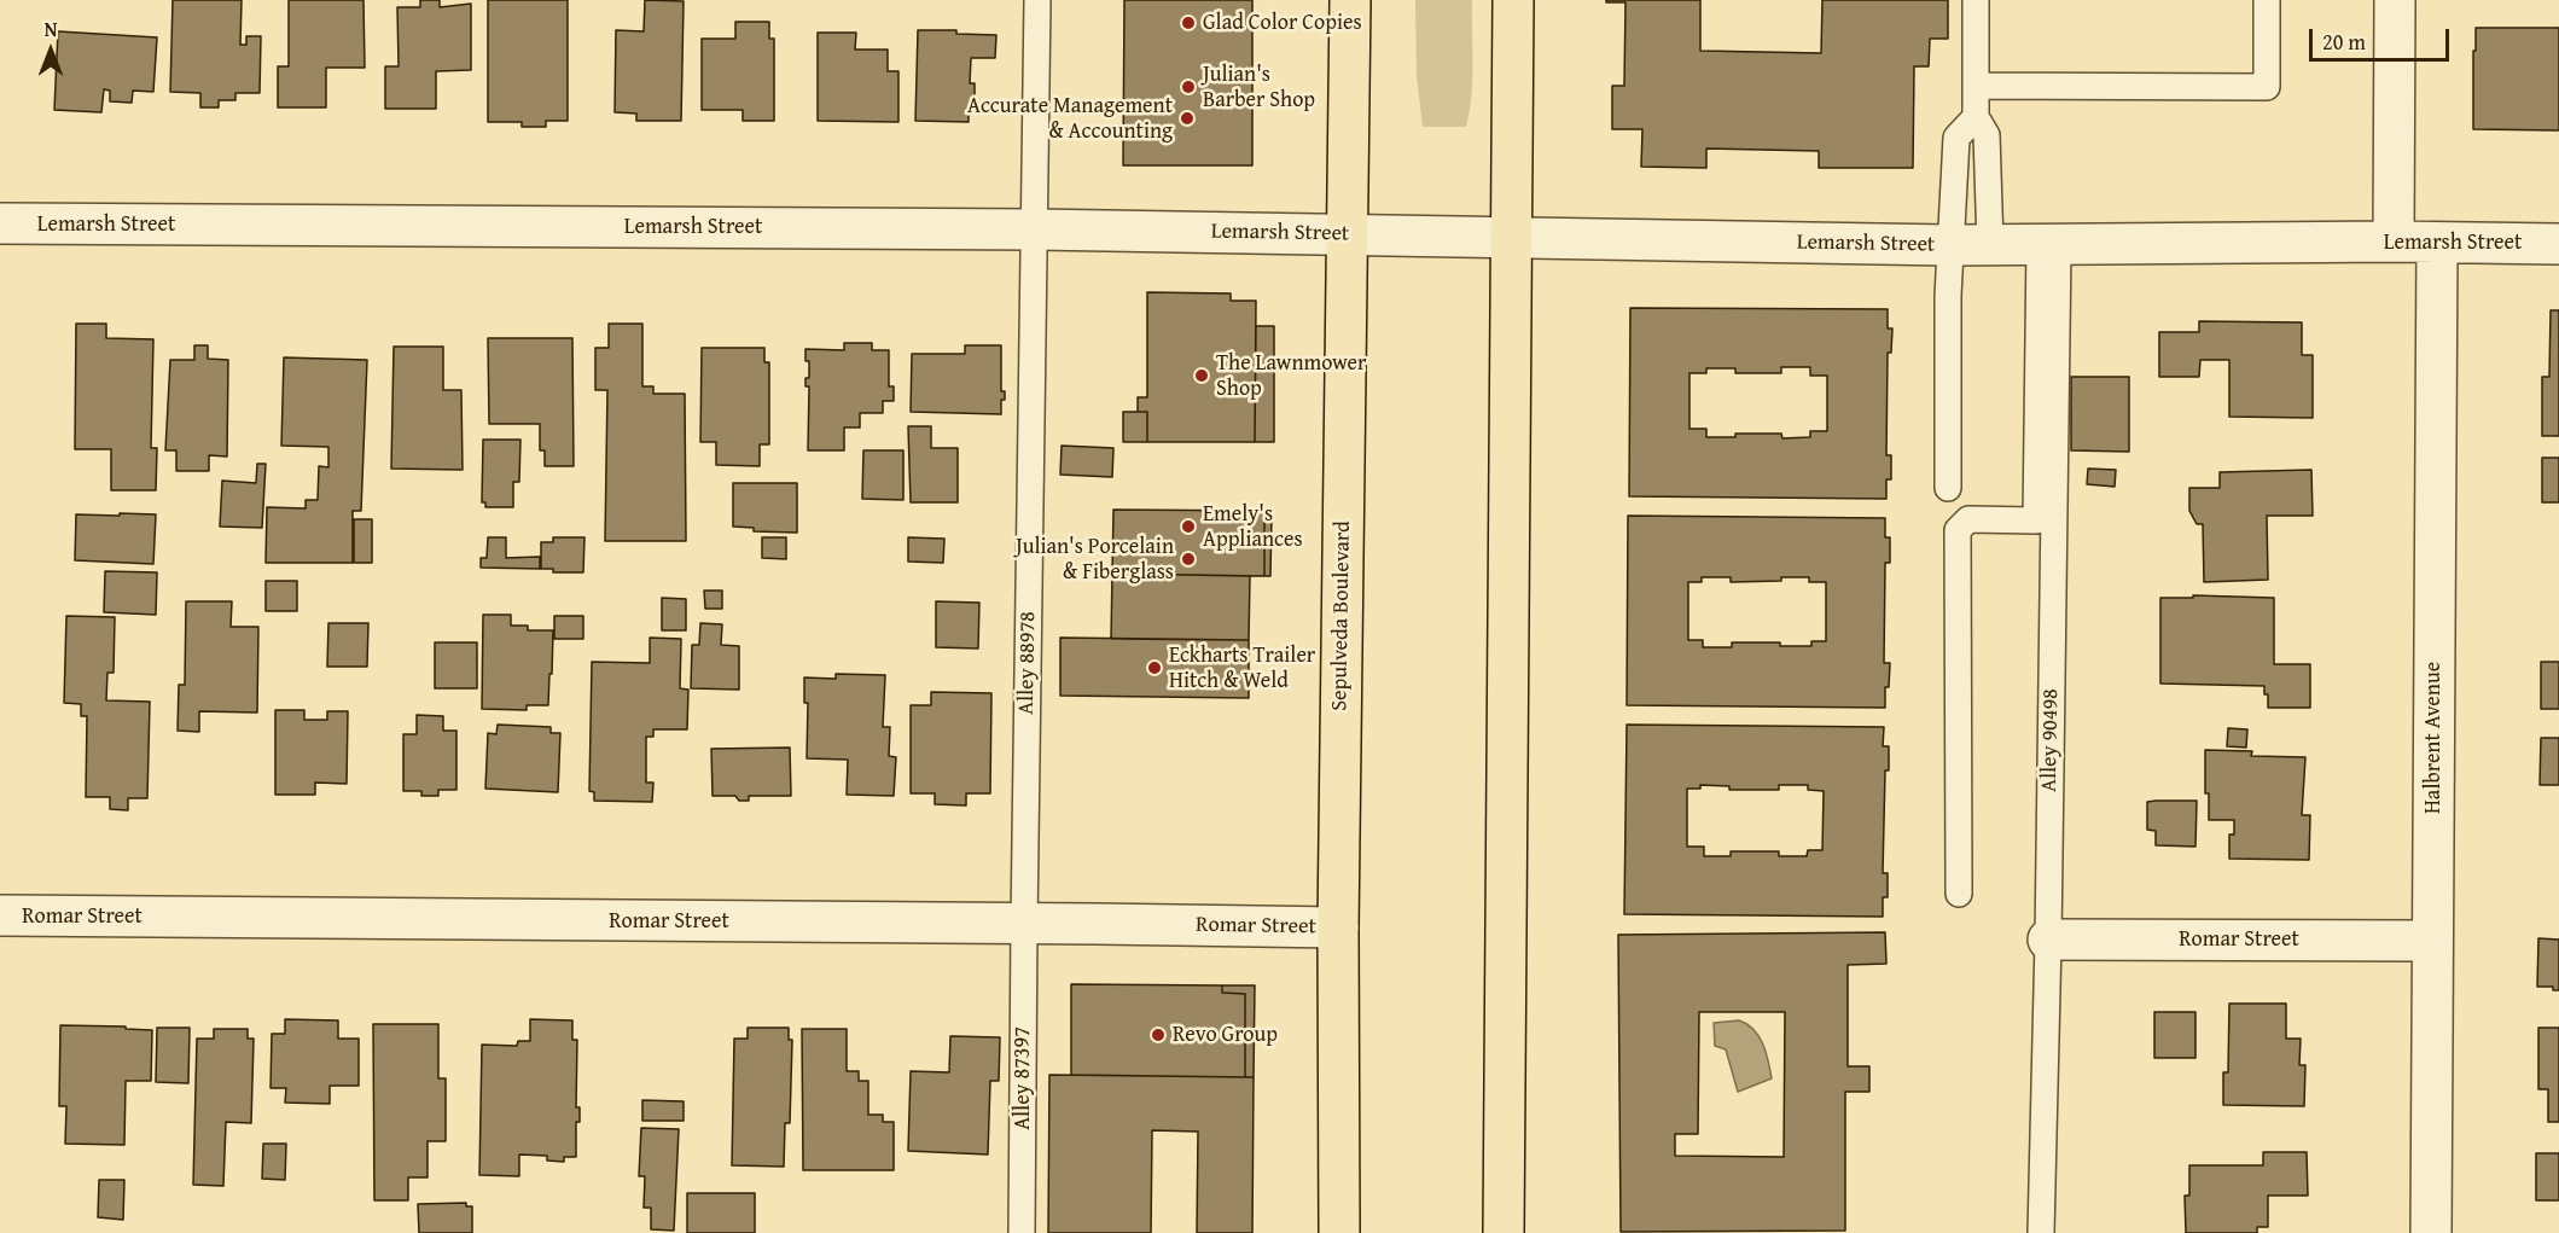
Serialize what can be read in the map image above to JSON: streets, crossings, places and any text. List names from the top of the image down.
{
  "streets": {
    "main road": ["Sepulveda Boulevard"],
    "street": ["Lemarsh Street", "Halbrent Avenue", "Romar Street"],
    "lane": ["Alley 88978", "Alley 90498", "Alley 87397"]
  },
  "crossings": [
    ["Lemarsh Street", "Sepulveda Boulevard"],
    ["Lemarsh Street", "Alley 88978"],
    ["Lemarsh Street", "Halbrent Avenue"],
    ["Lemarsh Street", "Alley 90498"],
    ["Sepulveda Boulevard", "Romar Street"],
    ["Alley 88978", "Romar Street"],
    ["Alley 88978", "Alley 87397"],
    ["Halbrent Avenue", "Romar Street"],
    ["Alley 90498", "Romar Street"],
    ["Romar Street", "Alley 87397"]
  ],
  "places": [
    "Glad Color Copies",
    "Julian's Barber Shop",
    "Accurate Management & Accounting",
    "The Lawnmower Shop",
    "Emely's Appliances",
    "Julian's Porcelain & Fiberglass",
    "Eckharts Trailer Hitch & Weld",
    "Revo Group"
  ],
  "scale_bar": "20 m",
  "north": "top"
}
